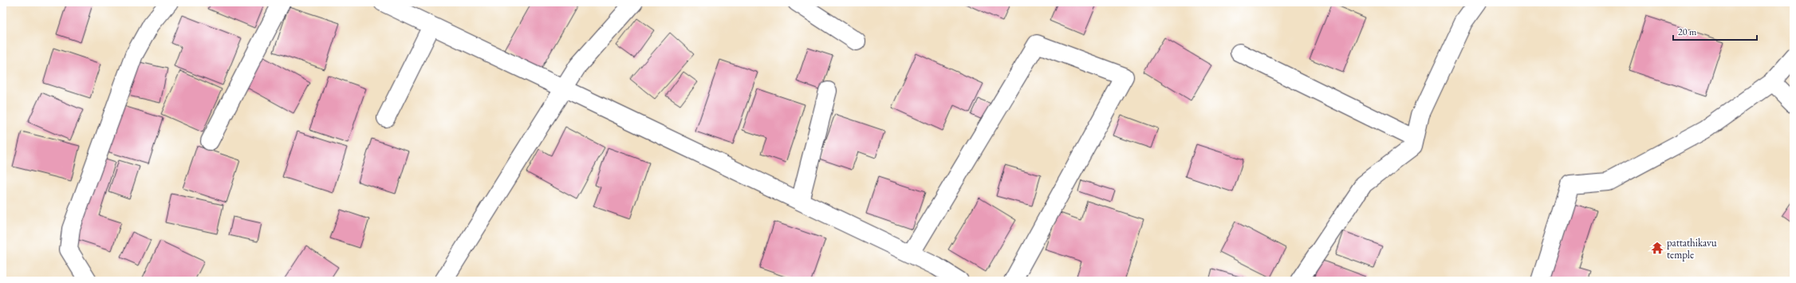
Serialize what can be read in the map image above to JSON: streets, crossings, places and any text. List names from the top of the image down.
{
  "places": {
    "temple": ["pattathikavu temple"]
  },
  "scale_bar": "20 m"
}
